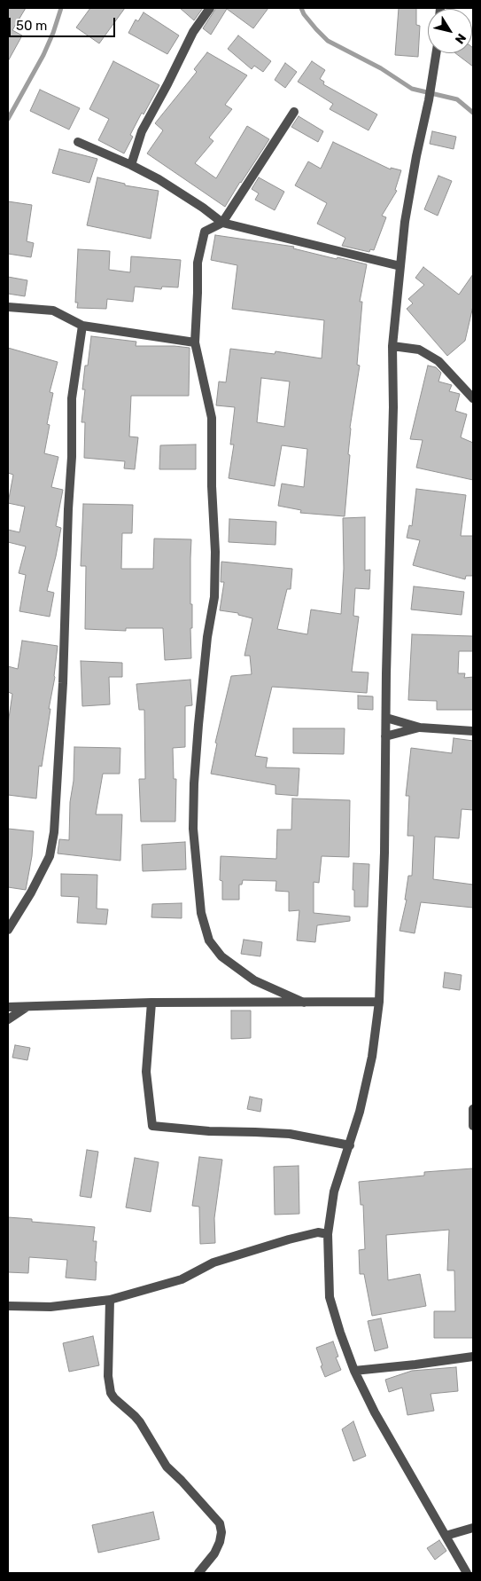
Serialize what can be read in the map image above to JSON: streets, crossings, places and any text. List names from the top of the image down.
{
  "scale_bar": "50 m",
  "north": "bottom right"
}
